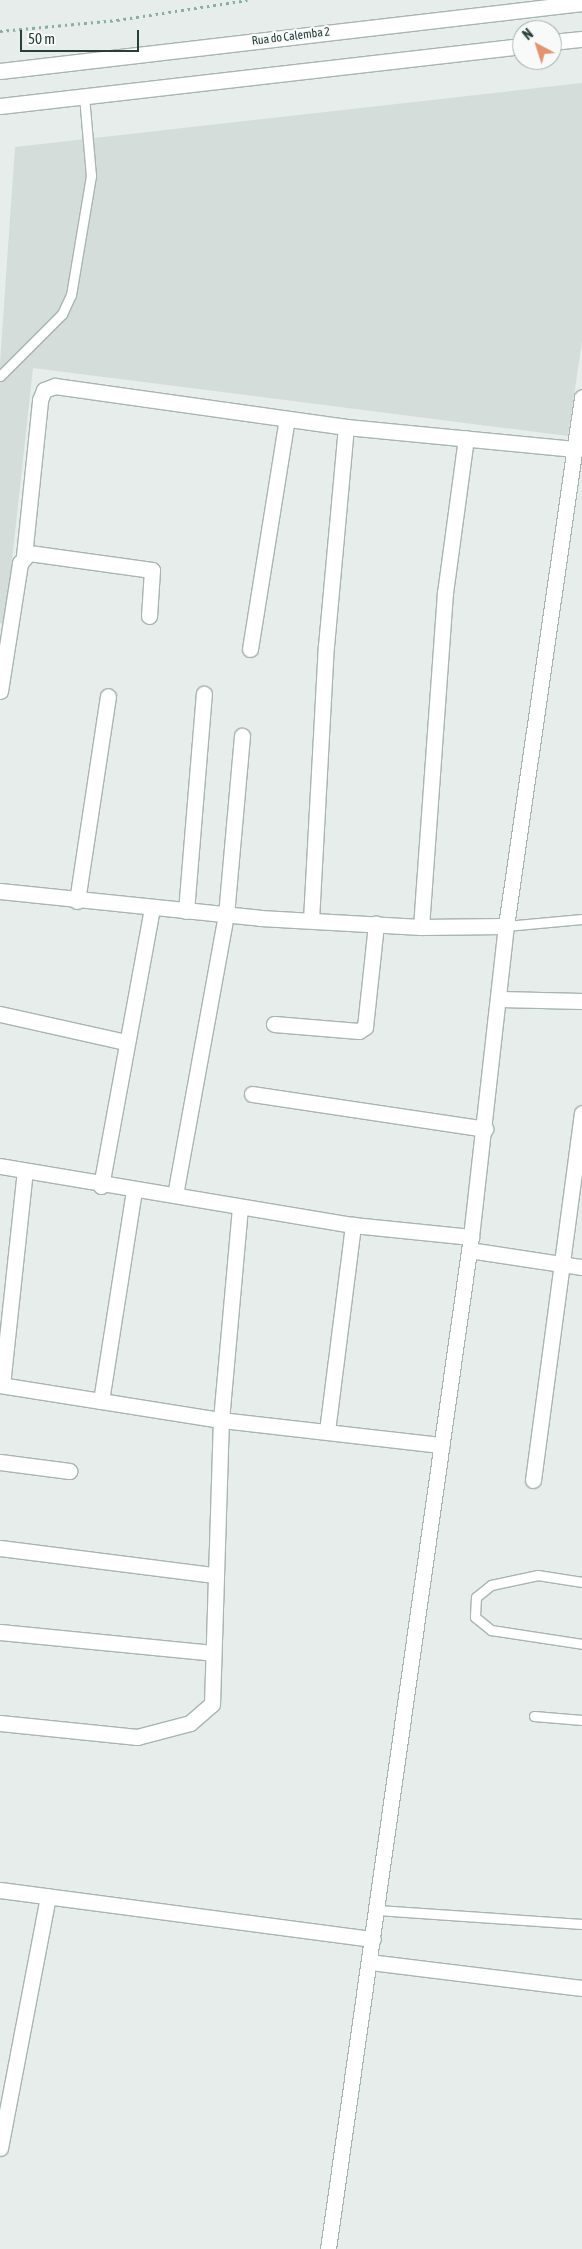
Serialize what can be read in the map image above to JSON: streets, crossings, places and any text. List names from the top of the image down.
{
  "streets": {
    "street": ["Rua do Calemba 2"]
  },
  "scale_bar": "50 m",
  "north": "top left"
}
